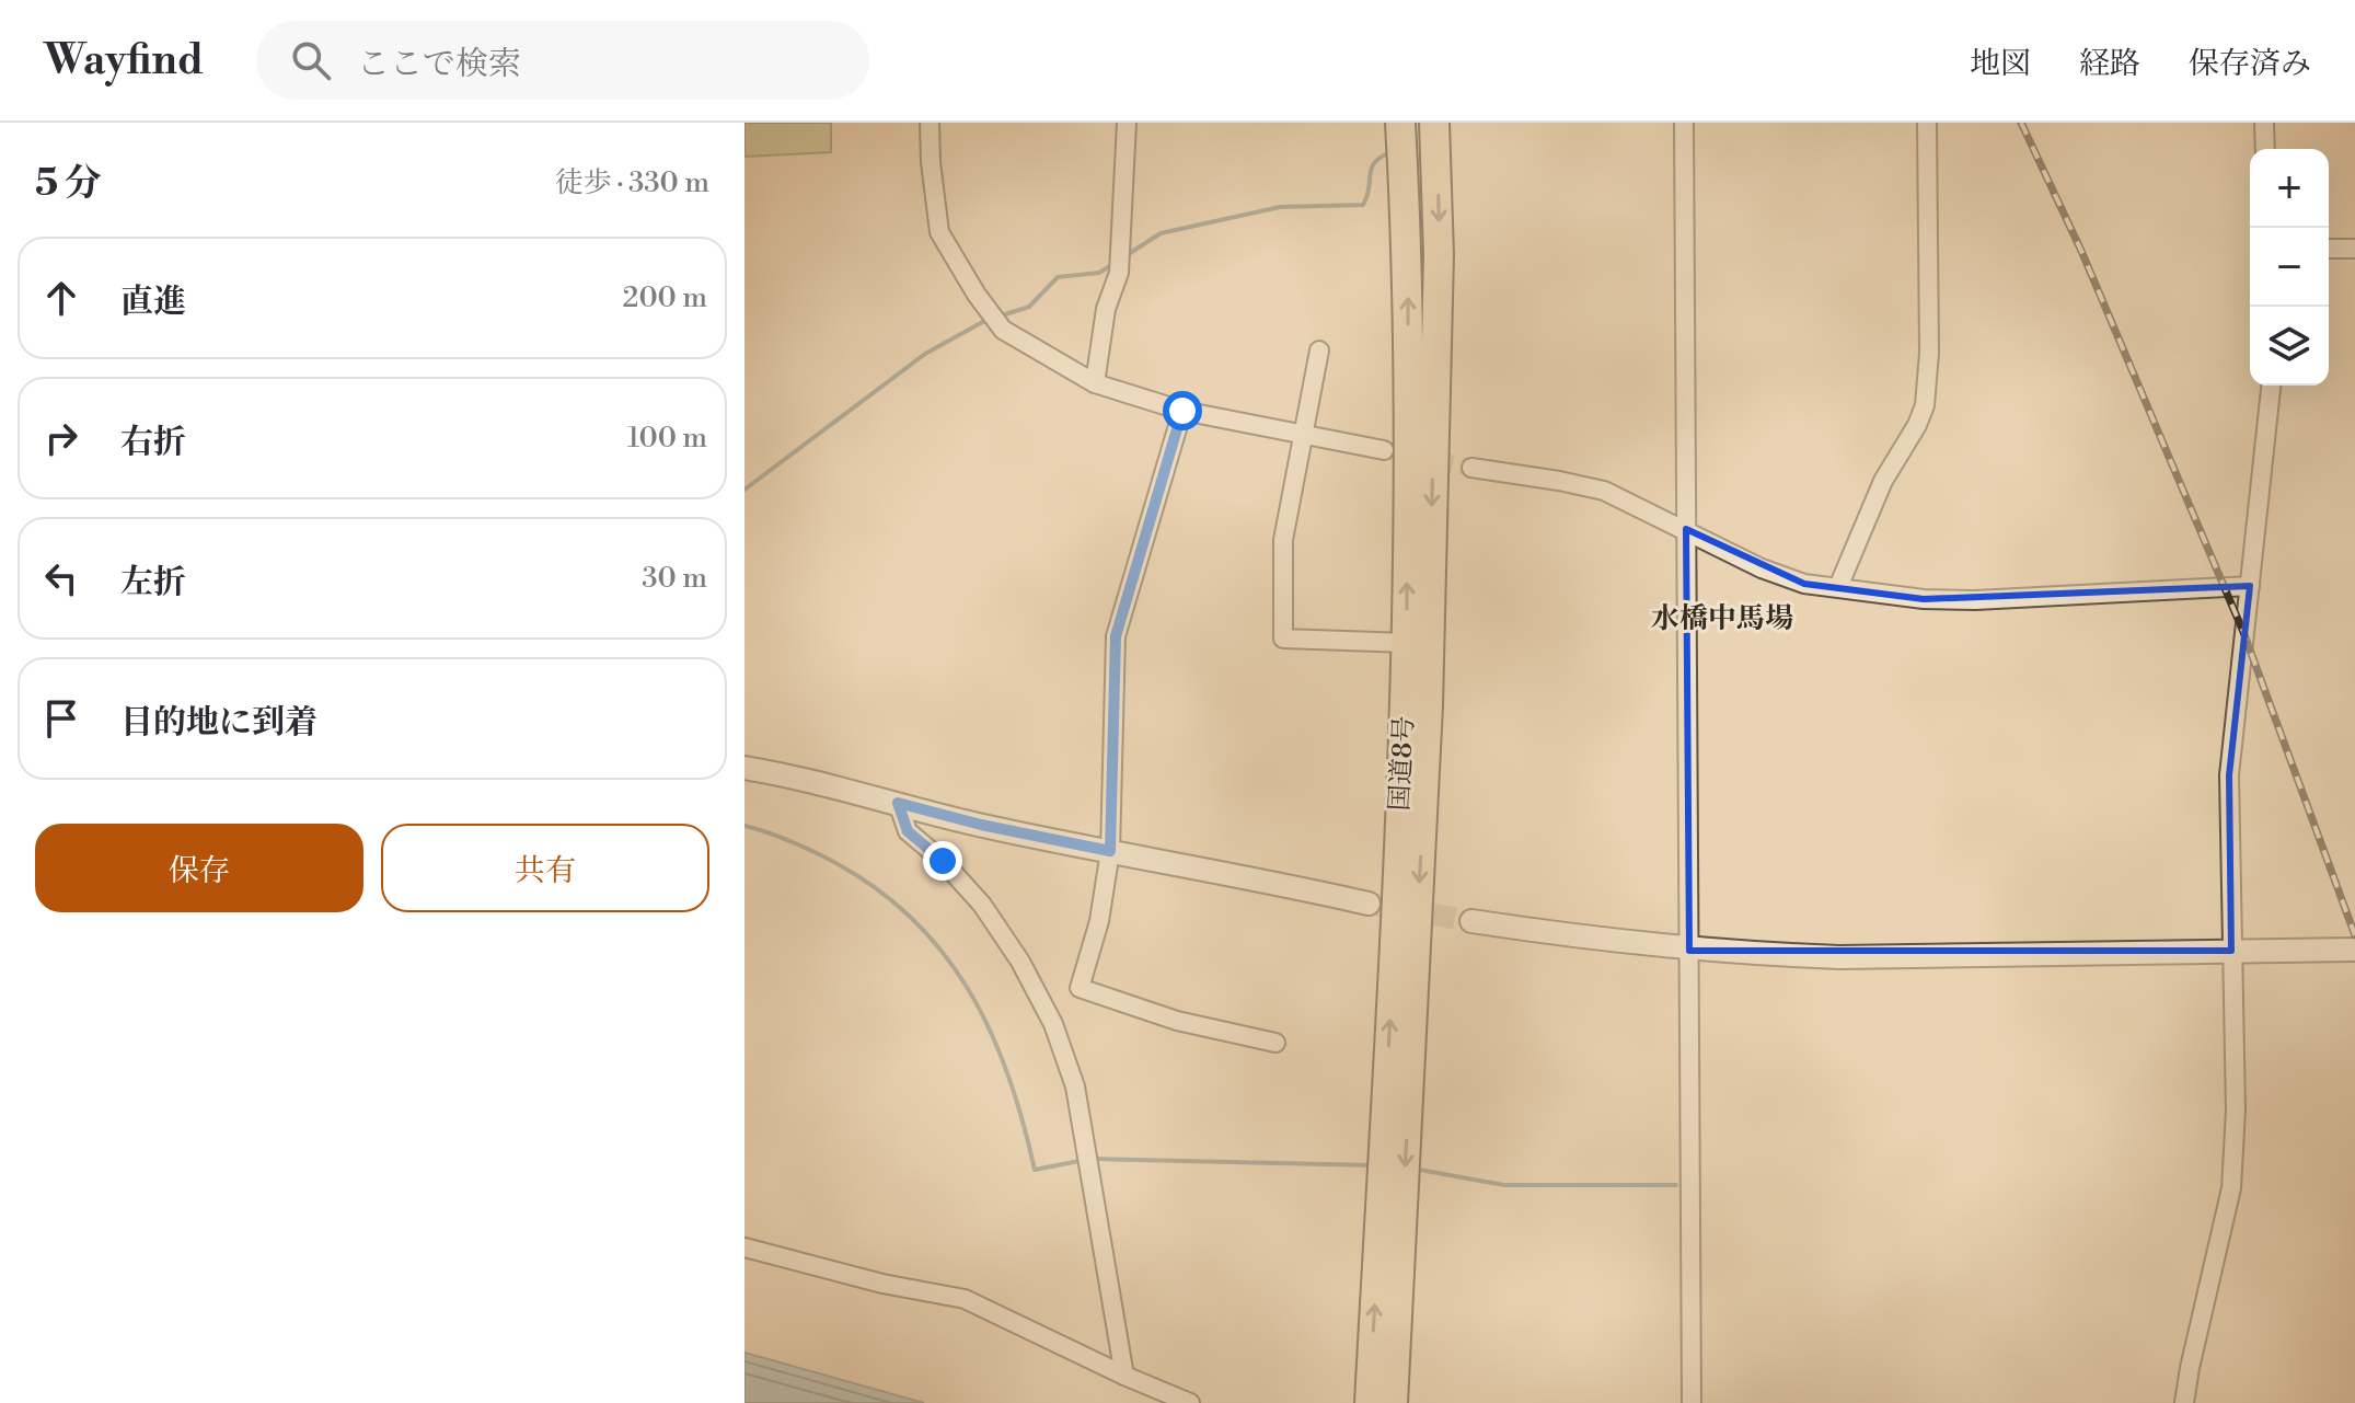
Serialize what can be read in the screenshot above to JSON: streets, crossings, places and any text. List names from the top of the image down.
{
  "streets": {
    "highway": ["国道8号"]
  },
  "districts": ["水橋中馬場"],
  "page": {
    "header": "Wayfind",
    "search": "ここで検索",
    "nav": ["地図", "経路", "保存済み"],
    "heading": ["5 分", "徒歩 · 330 m"],
    "map_buttons": ["+", "−"],
    "list": [
      ["直進", "200 m"],
      ["右折", "100 m"],
      ["左折", "30 m"],
      "目的地に到着"
    ],
    "buttons": ["保存", "共有"]
  }
}
